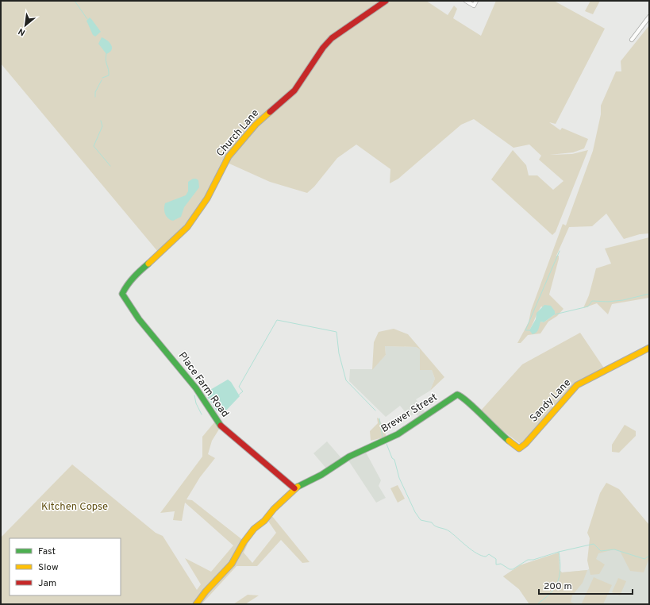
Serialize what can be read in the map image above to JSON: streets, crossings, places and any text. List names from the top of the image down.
{
  "streets": {
    "street": [
      "Church Lane",
      "Place Farm Road",
      "Sandy Lane",
      "Brewer Street"
    ]
  },
  "crossings": [
    ["Church Lane", "Place Farm Road"],
    ["Place Farm Road", "Brewer Street"],
    ["Sandy Lane", "Brewer Street"]
  ],
  "parks": ["Kitchen Copse"],
  "legend": ["Fast", "Slow", "Jam"],
  "scale_bar": "200 m",
  "north": "bottom left"
}
